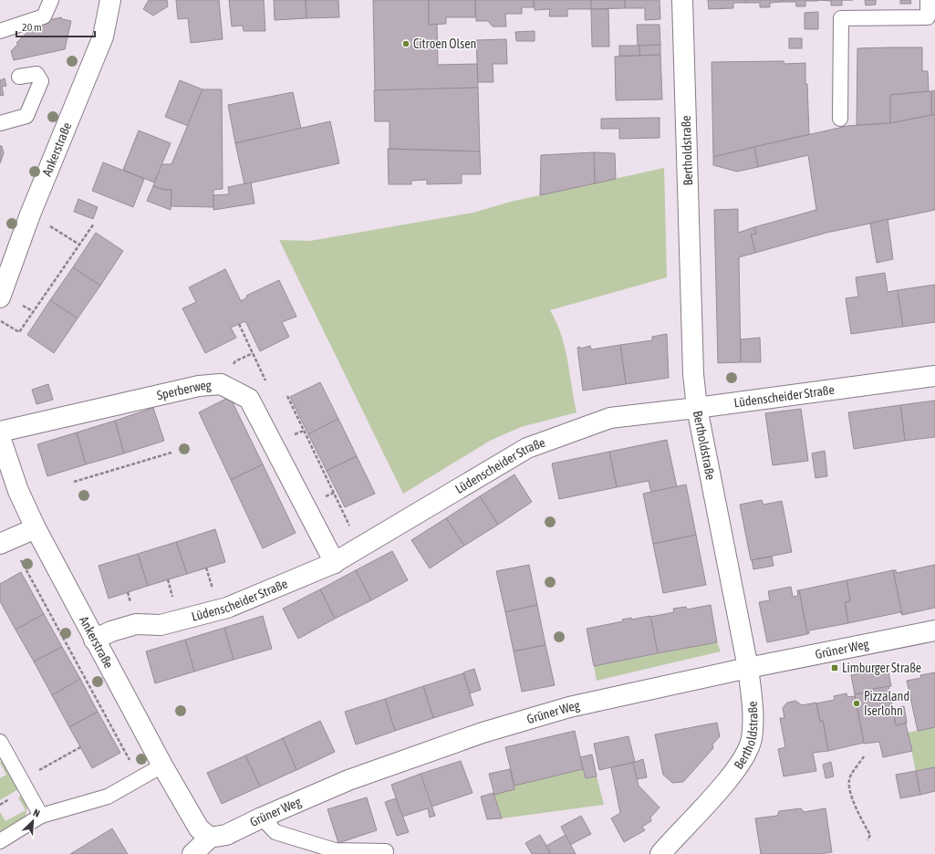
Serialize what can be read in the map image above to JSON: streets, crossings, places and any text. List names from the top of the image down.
{
  "streets": {
    "street": [
      "Ankerstraße",
      "Bertholdstraße",
      "Sperberweg",
      "Lüdenscheider Straße",
      "Grüner Weg"
    ]
  },
  "crossings": [
    ["Ankerstraße", "Lüdenscheider Straße"],
    ["Ankerstraße", "Grüner Weg"],
    ["Bertholdstraße", "Lüdenscheider Straße"],
    ["Bertholdstraße", "Grüner Weg"],
    ["Sperberweg", "Lüdenscheider Straße"]
  ],
  "places": {
    "other": ["Citroen Olsen", "Pizzaland Iserlohn"],
    "transit": ["Limburger Straße"]
  },
  "scale_bar": "20 m",
  "north": "top right"
}
